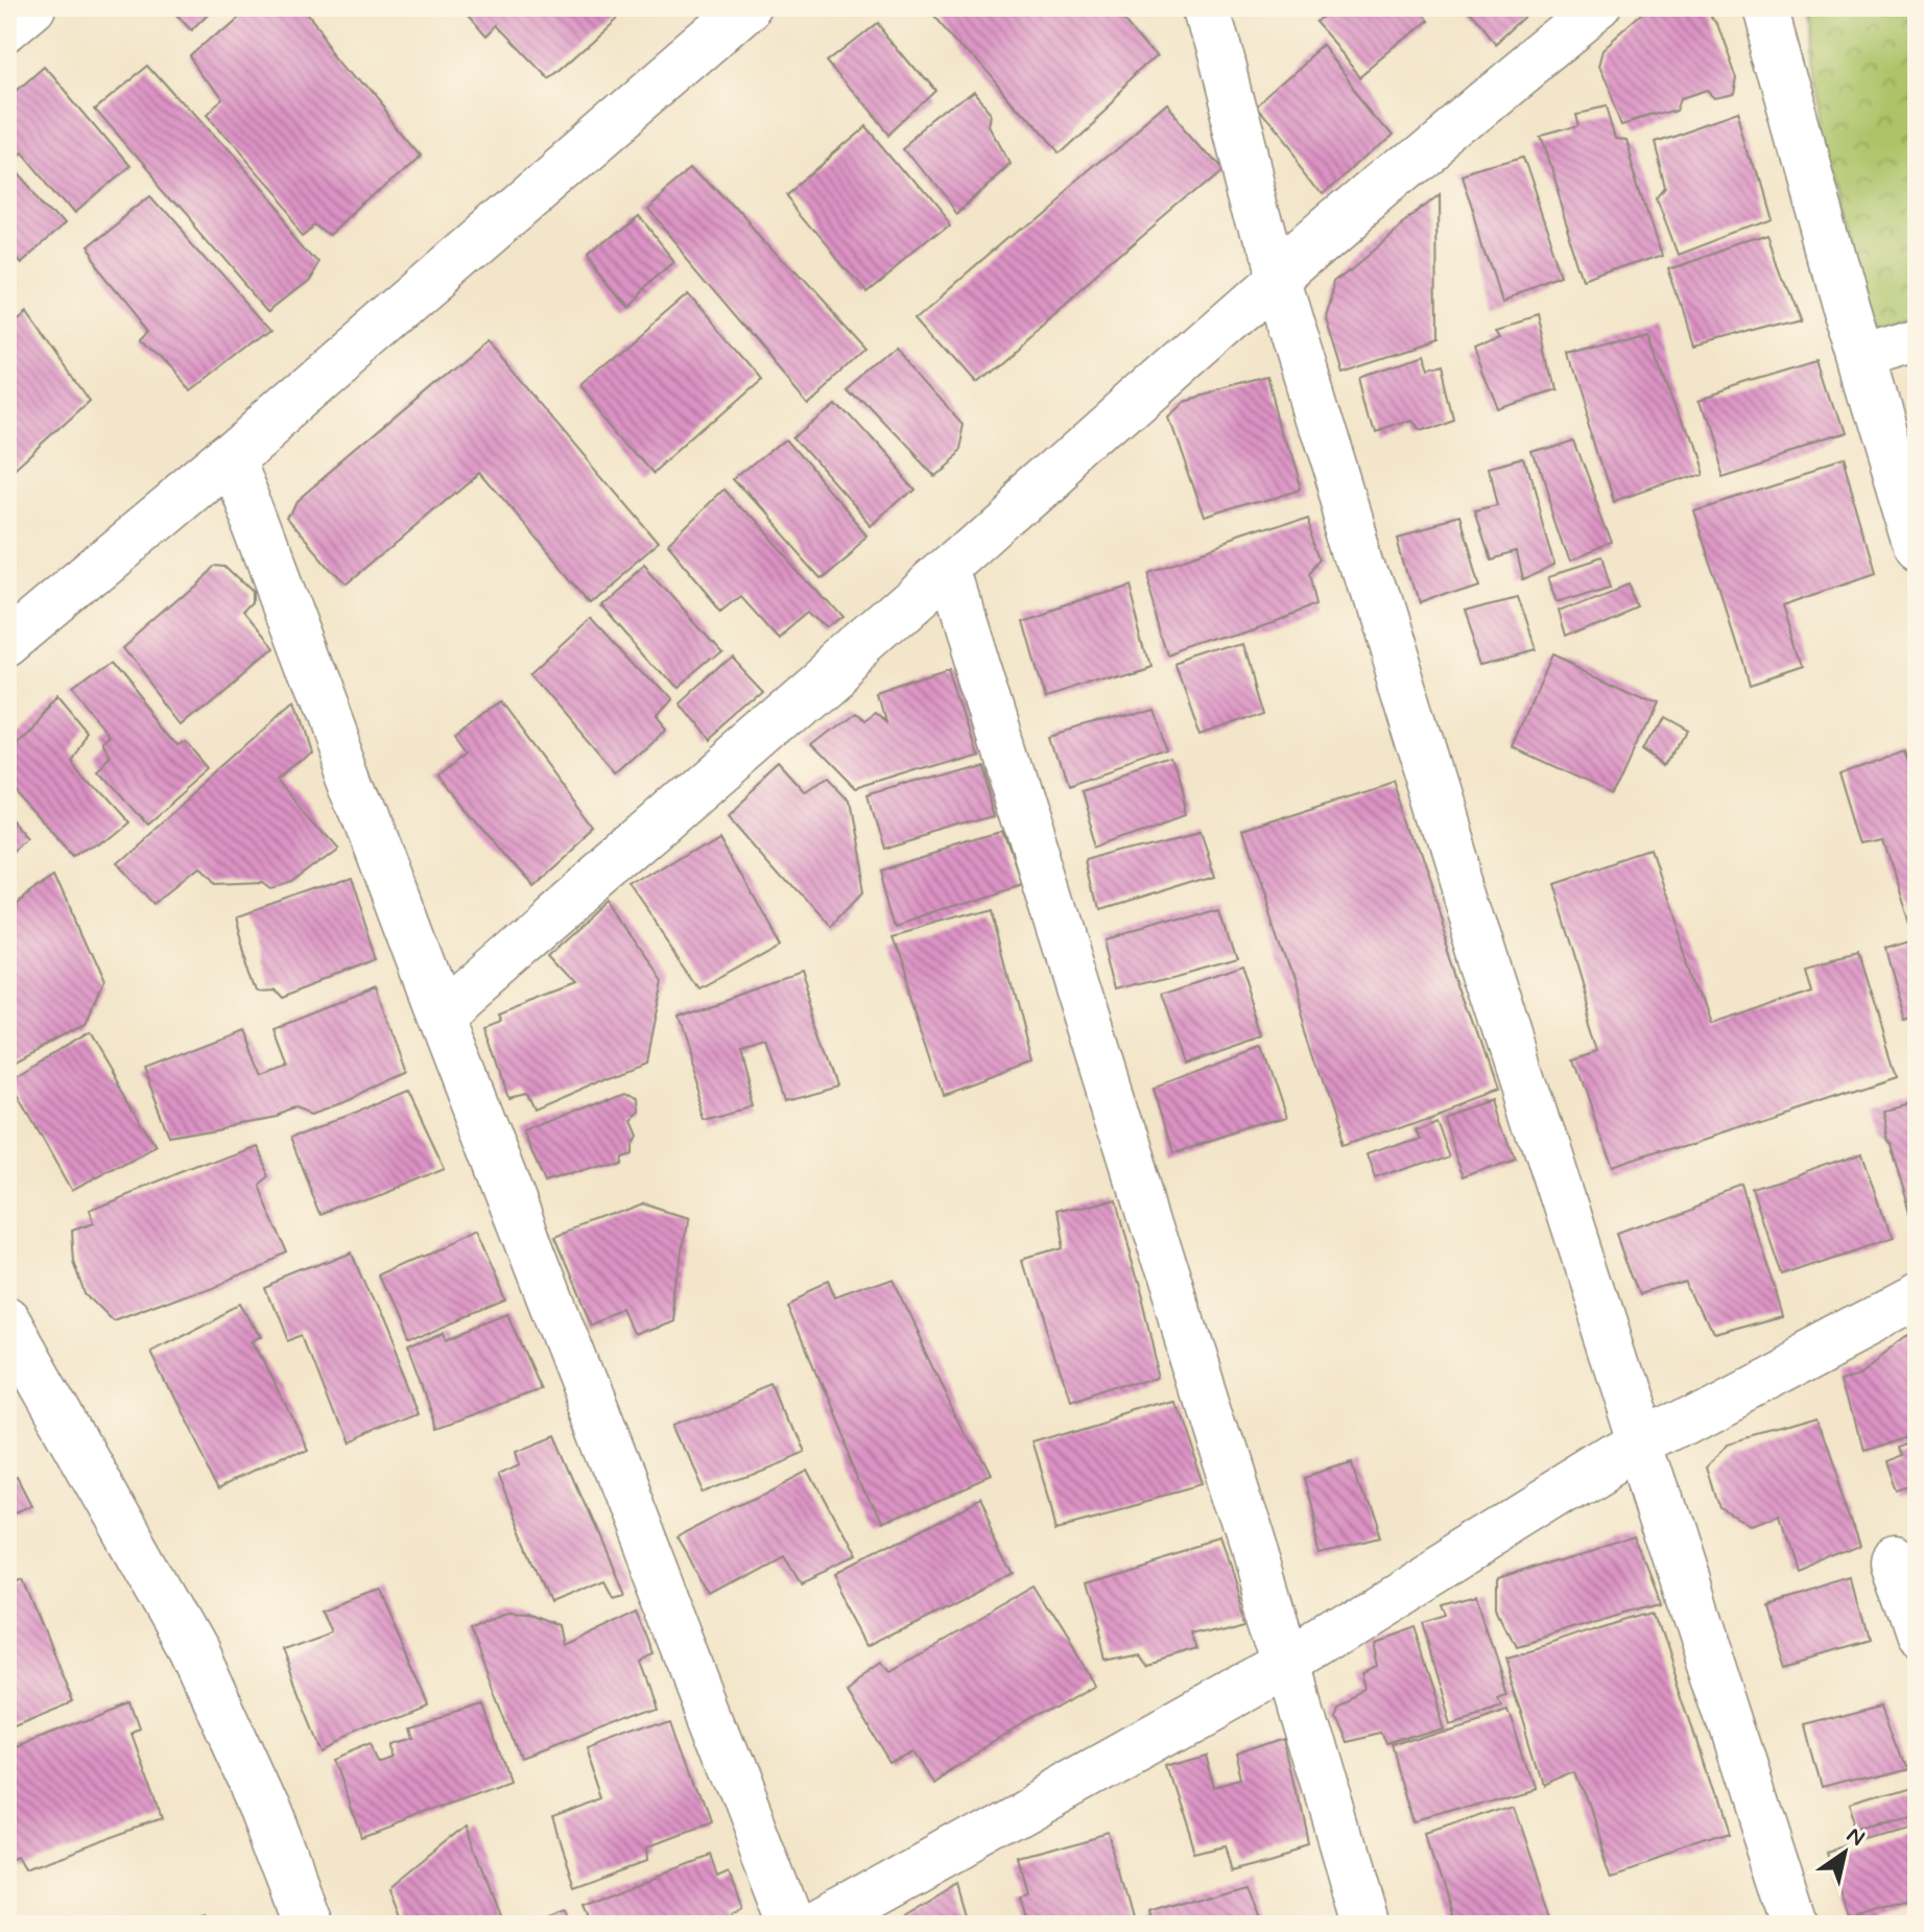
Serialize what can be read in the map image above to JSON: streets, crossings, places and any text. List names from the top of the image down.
{
  "north": "top right"
}
